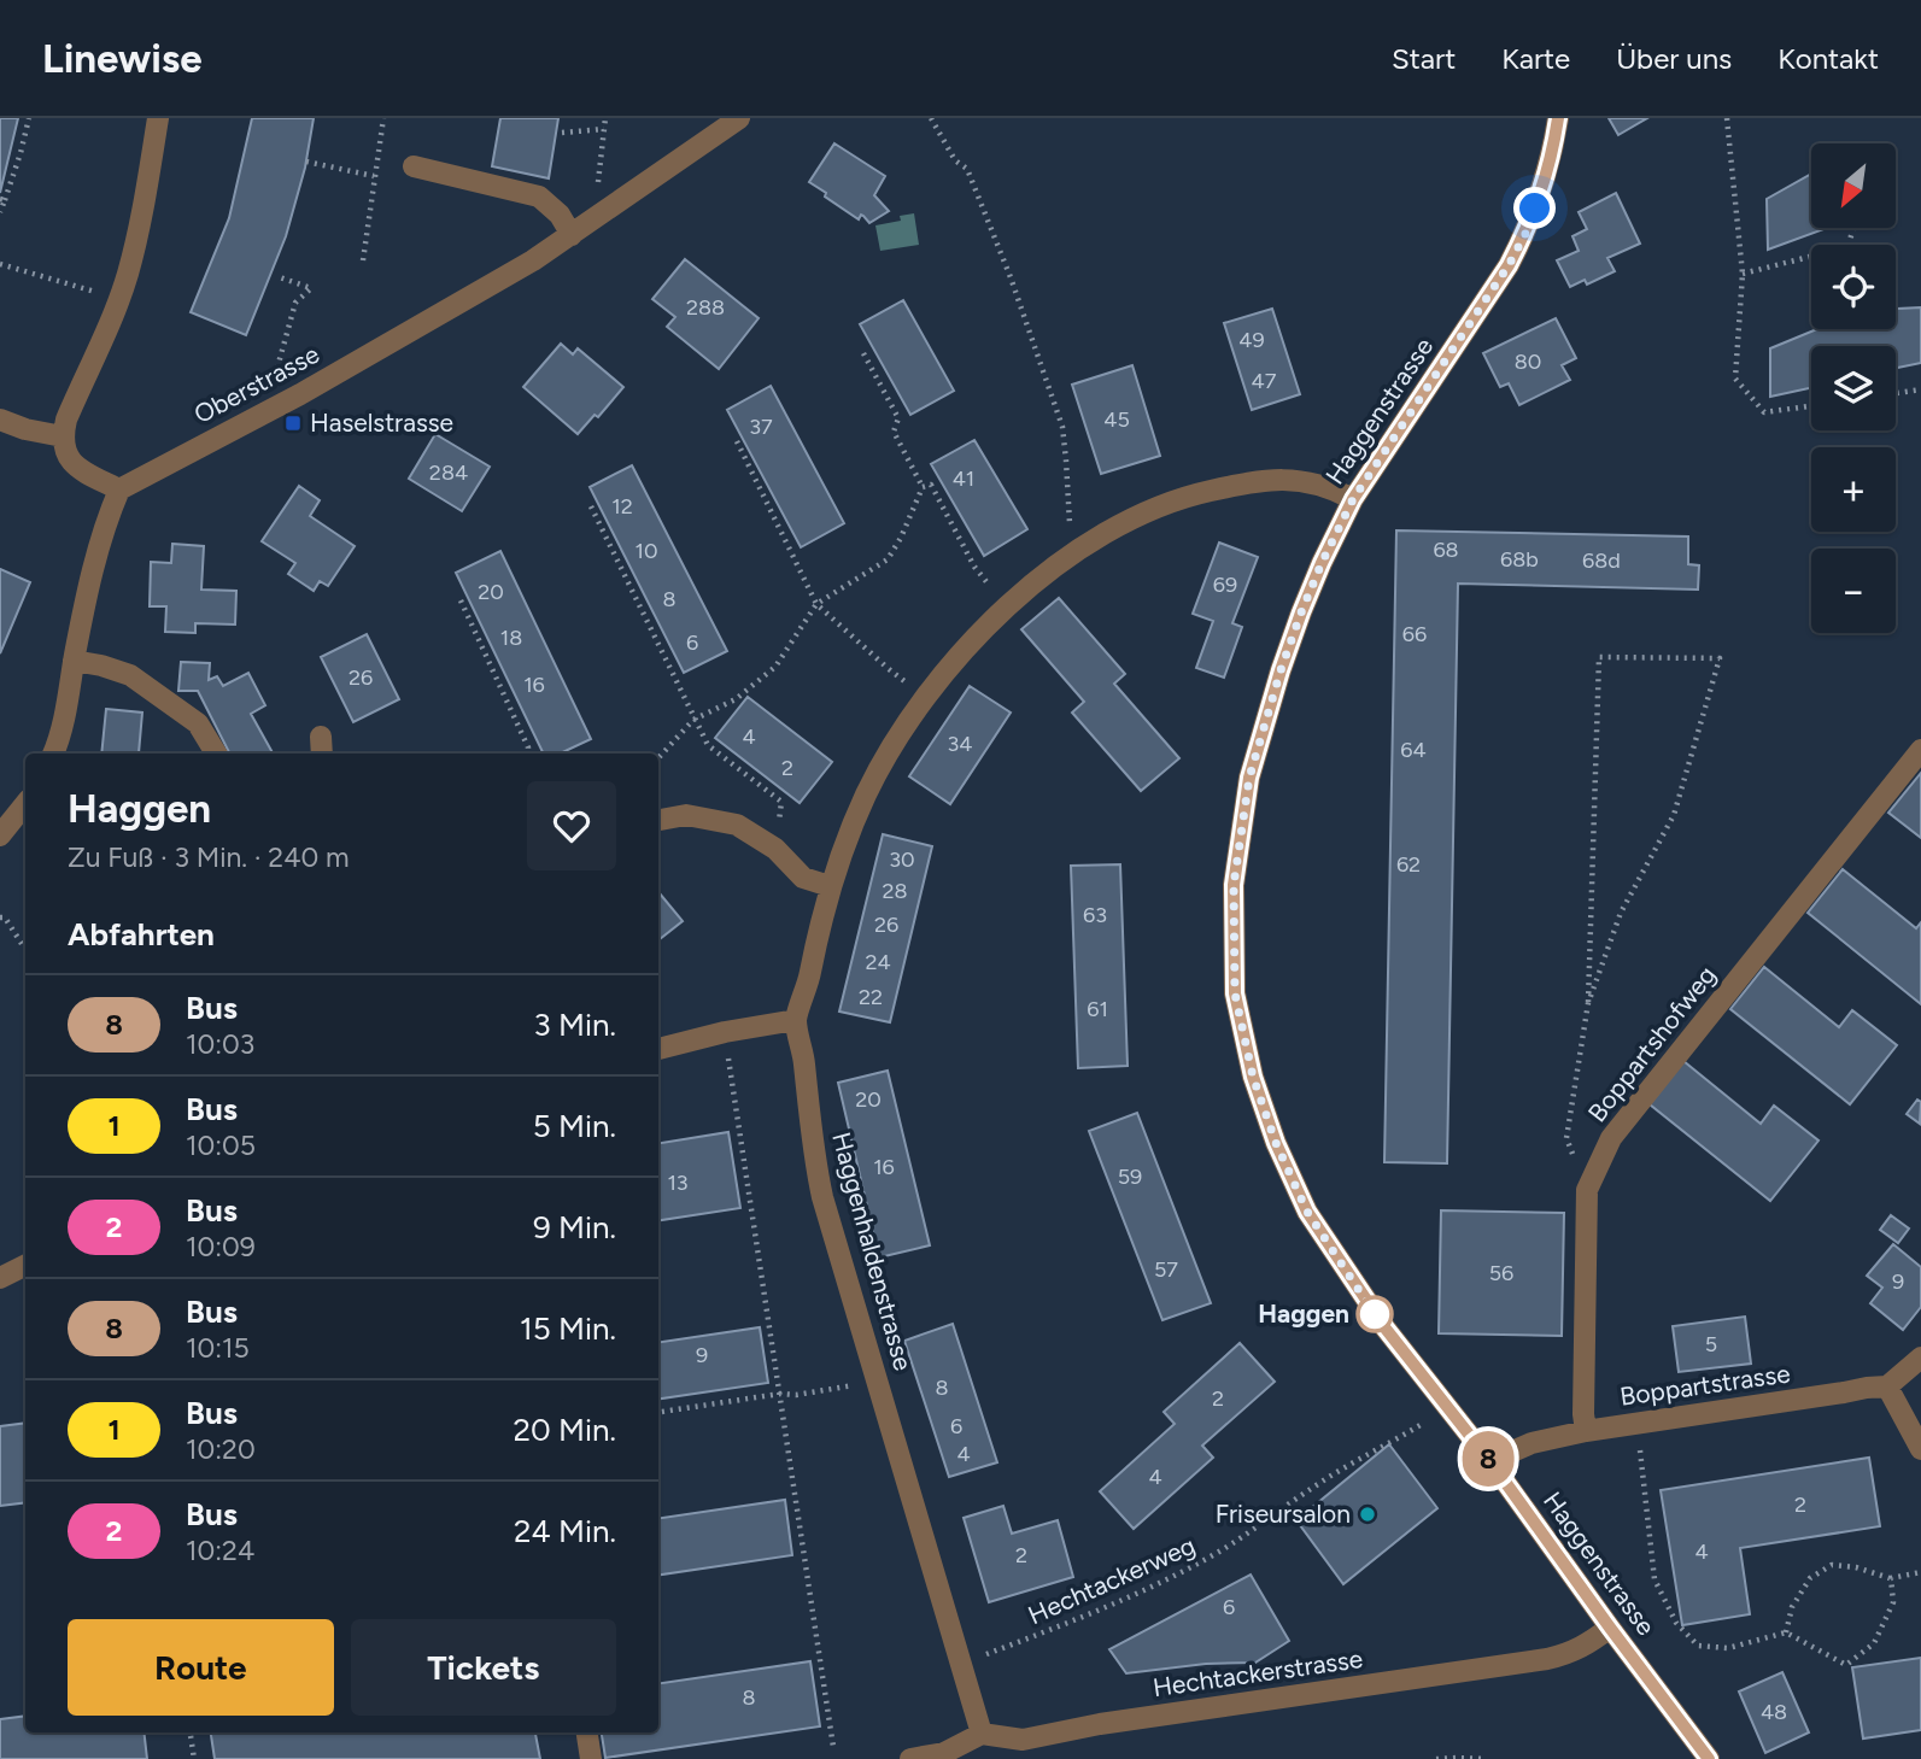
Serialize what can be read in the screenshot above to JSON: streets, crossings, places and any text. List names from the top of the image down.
{
  "streets": {
    "street": [
      "Oberstrasse",
      "Haggenstrasse",
      "Boppartshofweg",
      "Haggenhaldenstrasse",
      "Boppartstrasse",
      "Hechtackerstrasse"
    ],
    "path": ["Hechtackerweg"]
  },
  "crossings": [
    ["Haggenstrasse", "Haggenhaldenstrasse"],
    ["Haggenstrasse", "Boppartstrasse"],
    ["Haggenstrasse", "Hechtackerstrasse"],
    ["Boppartshofweg", "Boppartstrasse"],
    ["Haggenhaldenstrasse", "Hechtackerstrasse"]
  ],
  "places": {
    "transit": ["Haselstrasse"],
    "other": ["Haggen", "Friseursalon"]
  },
  "lines": ["bus line 8"],
  "house_numbers": [
    "288",
    "49",
    "80",
    "47",
    "45",
    "37",
    "284",
    "41",
    "12",
    "68",
    "10",
    "68b",
    "68d",
    "69",
    "20",
    "8",
    "66",
    "18",
    "6",
    "26",
    "16",
    "4",
    "34",
    "64",
    "2",
    "30",
    "62",
    "28",
    "63",
    "26",
    "24",
    "22",
    "61",
    "20",
    "16",
    "59",
    "13",
    "57",
    "56",
    "9",
    "5",
    "9",
    "8",
    "2",
    "6",
    "4",
    "4",
    "2",
    "4",
    "2",
    "6",
    "8",
    "48"
  ],
  "north": "bottom left",
  "page": {
    "header": "Linewise",
    "nav": [
      "Start",
      "Karte",
      "Über uns",
      "Kontakt"
    ],
    "on_map": "8",
    "map_buttons": ["+", "−"],
    "heading": [
      ["Haggen", "Zu Fuß · 3 Min. · 240 m"],
      "Abfahrten"
    ],
    "list": [
      {
        "mark": "8",
        "name": "Bus",
        "note": "10:03",
        "value": "3 Min."
      },
      {
        "mark": "1",
        "name": "Bus",
        "note": "10:05",
        "value": "5 Min."
      },
      {
        "mark": "2",
        "name": "Bus",
        "note": "10:09",
        "value": "9 Min."
      },
      {
        "mark": "8",
        "name": "Bus",
        "note": "10:15",
        "value": "15 Min."
      },
      {
        "mark": "1",
        "name": "Bus",
        "note": "10:20",
        "value": "20 Min."
      },
      {
        "mark": "2",
        "name": "Bus",
        "note": "10:24",
        "value": "24 Min."
      }
    ],
    "buttons": ["Route", "Tickets"]
  }
}
